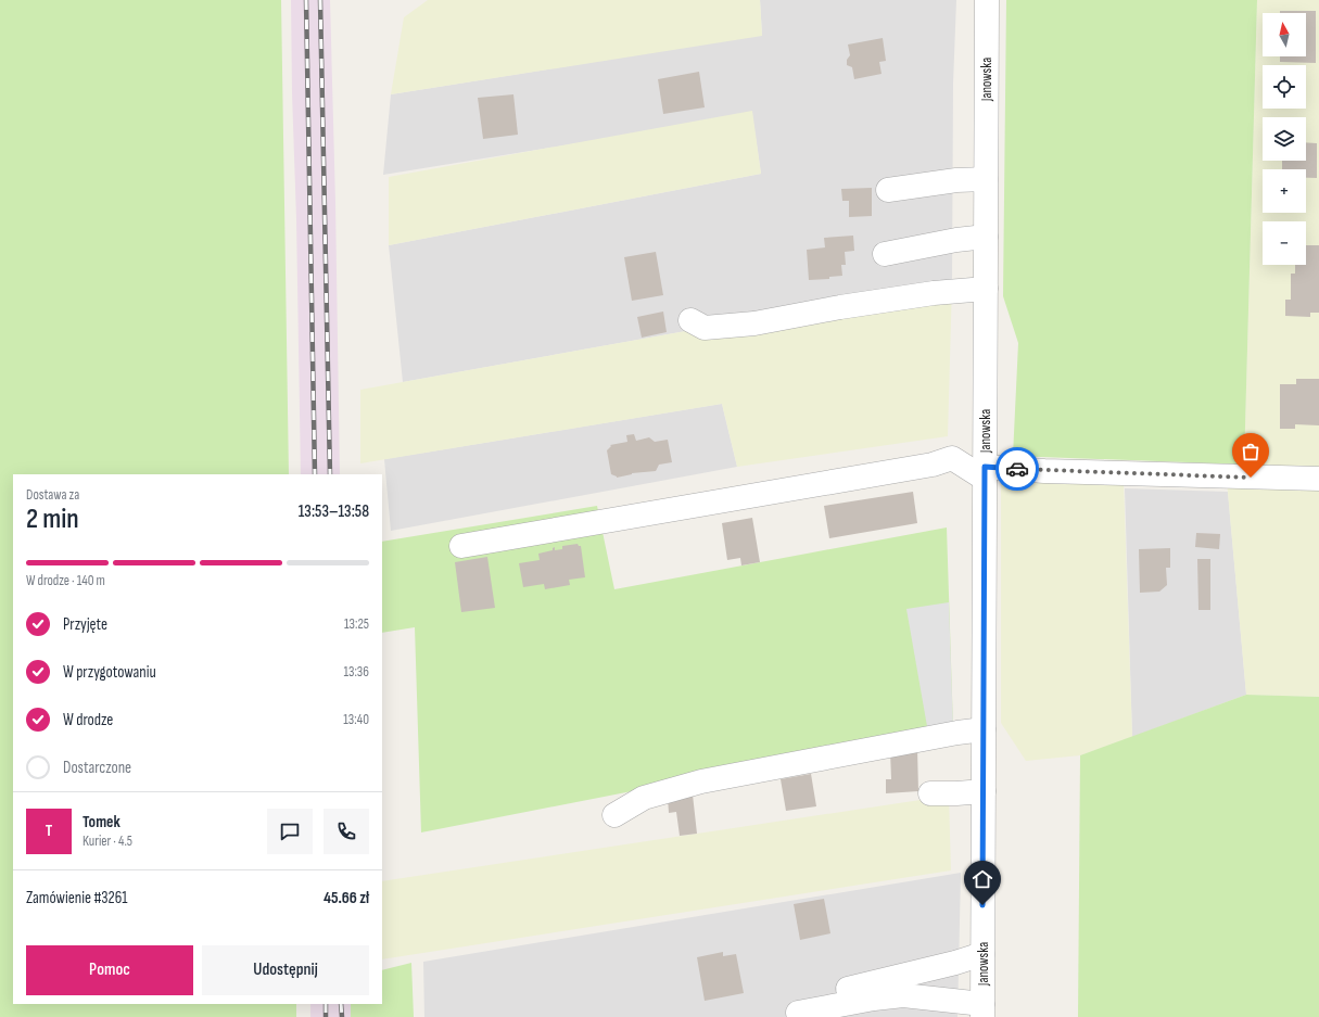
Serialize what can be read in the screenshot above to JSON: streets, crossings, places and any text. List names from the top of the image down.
{
  "streets": {
    "street": ["Janowska"]
  },
  "north": "top",
  "page": {
    "map_buttons": ["+", "−"],
    "heading": ["2 min", "Dostawa za", "13:53–13:58"],
    "panel": [
      "Tomek",
      "Kurier · 4.5",
      "Zamówienie #3261",
      "45.66 zł"
    ],
    "bar": "W drodze · 140 m",
    "list": [
      ["Przyjęte", "13:25"],
      ["W przygotowaniu", "13:36"],
      ["W drodze", "13:40"],
      "Dostarczone"
    ],
    "round": "T",
    "buttons": ["Pomoc", "Udostępnij"]
  }
}
